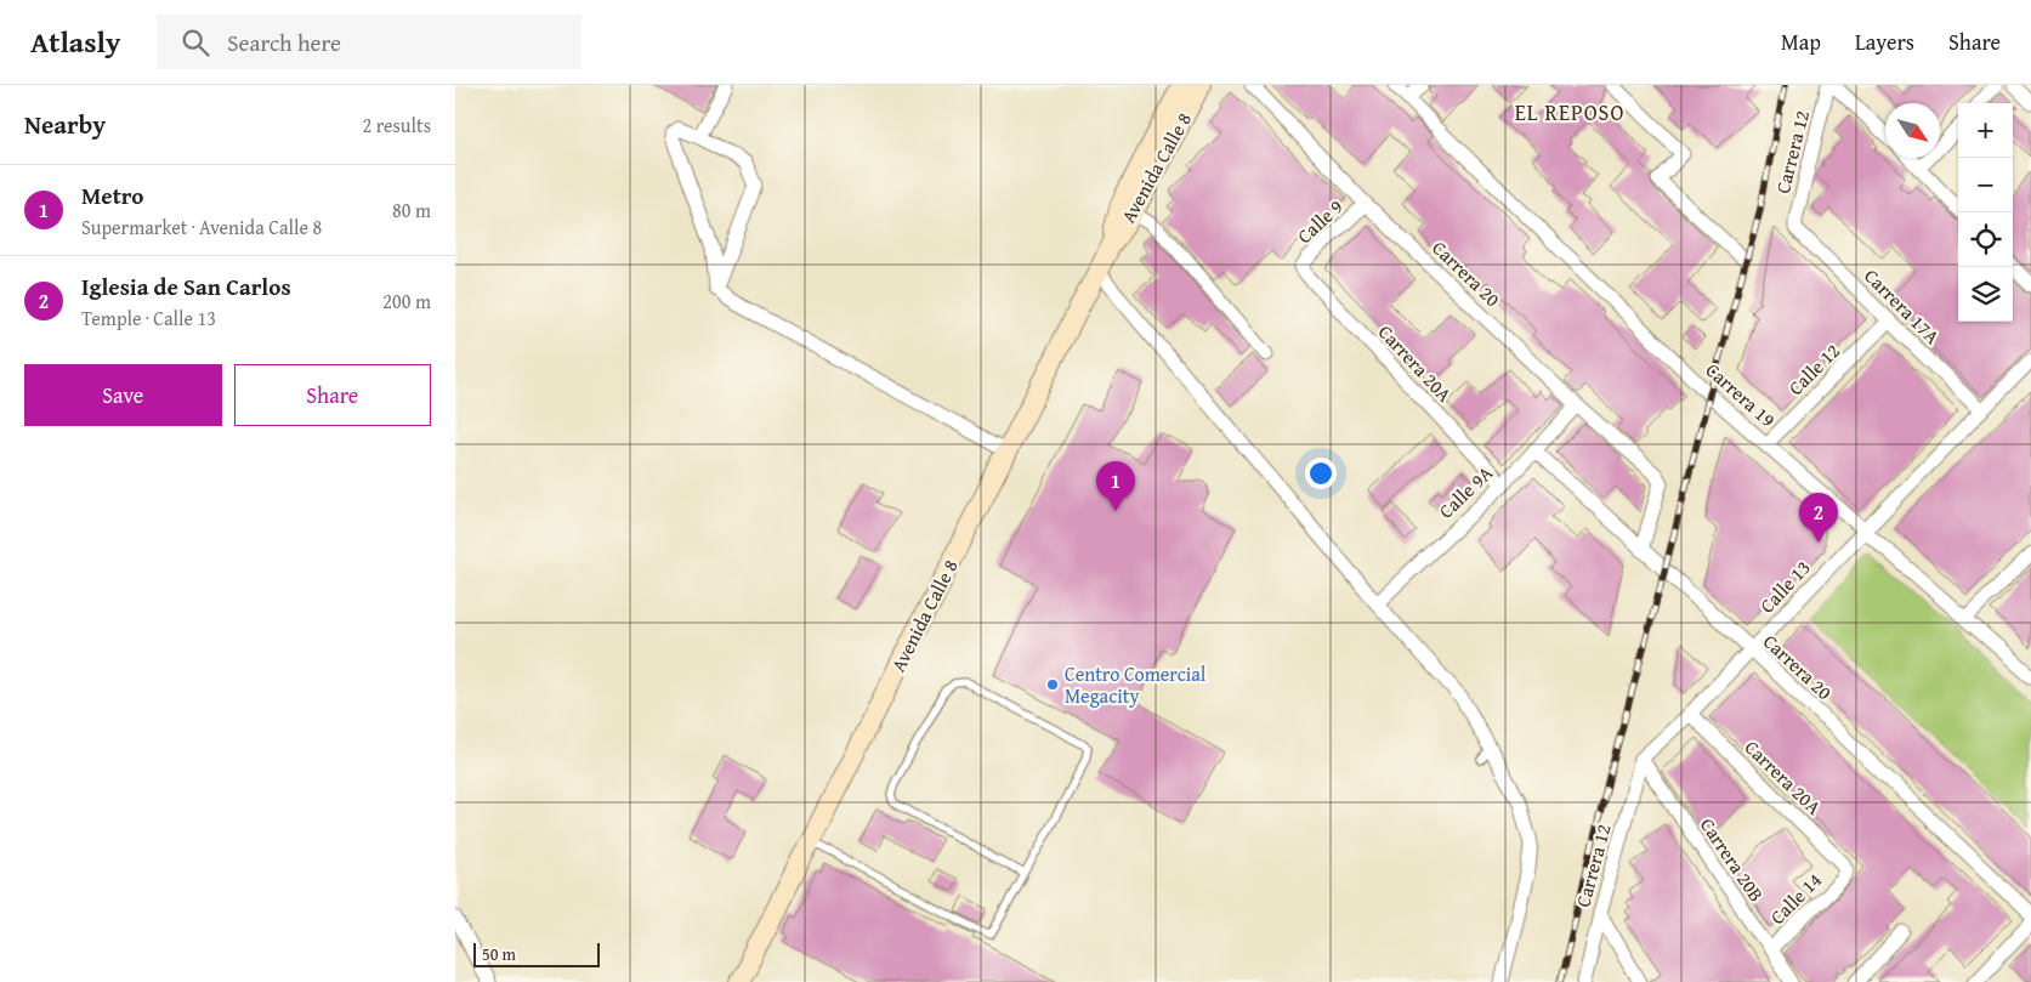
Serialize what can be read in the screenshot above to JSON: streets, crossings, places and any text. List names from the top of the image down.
{
  "streets": {
    "main road": ["Avenida Calle 8"],
    "street": [
      "Carrera 12",
      "Calle 9",
      "Carrera 20",
      "Carrera 17A",
      "Carrera 20A",
      "Calle 12",
      "Carrera 19",
      "Calle 9A",
      "Calle 13",
      "Carrera 20B",
      "Calle 14"
    ]
  },
  "crossings": [
    ["Carrera 12", "Carrera 17A"],
    ["Carrera 12", "Calle 13"],
    ["Carrera 12", "Carrera 20B"],
    ["Calle 9", "Carrera 20"],
    ["Calle 9", "Carrera 20A"],
    ["Carrera 20", "Calle 9A"],
    ["Carrera 20", "Calle 13"],
    ["Carrera 17A", "Calle 12"],
    ["Carrera 17A", "Calle 13"],
    ["Carrera 20A", "Calle 9A"],
    ["Carrera 20A", "Calle 13"],
    ["Carrera 20A", "Calle 14"],
    ["Calle 12", "Carrera 19"],
    ["Carrera 19", "Calle 13"],
    ["Calle 13", "Carrera 20B"],
    ["Carrera 20B", "Calle 14"]
  ],
  "districts": ["EL REPOSO"],
  "places": ["Centro Comercial Megacity"],
  "scale_bar": "50 m",
  "north": "bottom right",
  "page": {
    "header": "Atlasly",
    "search": "Search here",
    "nav": ["Map", "Layers", "Share"],
    "heading": ["Nearby", "2 results"],
    "map_buttons": ["+", "−"],
    "list": [
      {
        "mark": "1",
        "name": "Metro",
        "note": "Supermarket · Avenida Calle 8",
        "value": "80 m"
      },
      {
        "mark": "2",
        "name": "Iglesia de San Carlos",
        "note": "Temple · Calle 13",
        "value": "200 m"
      }
    ],
    "buttons": ["Save", "Share"],
    "pins": ["1", "2"],
    "scale": "50 m"
  }
}
